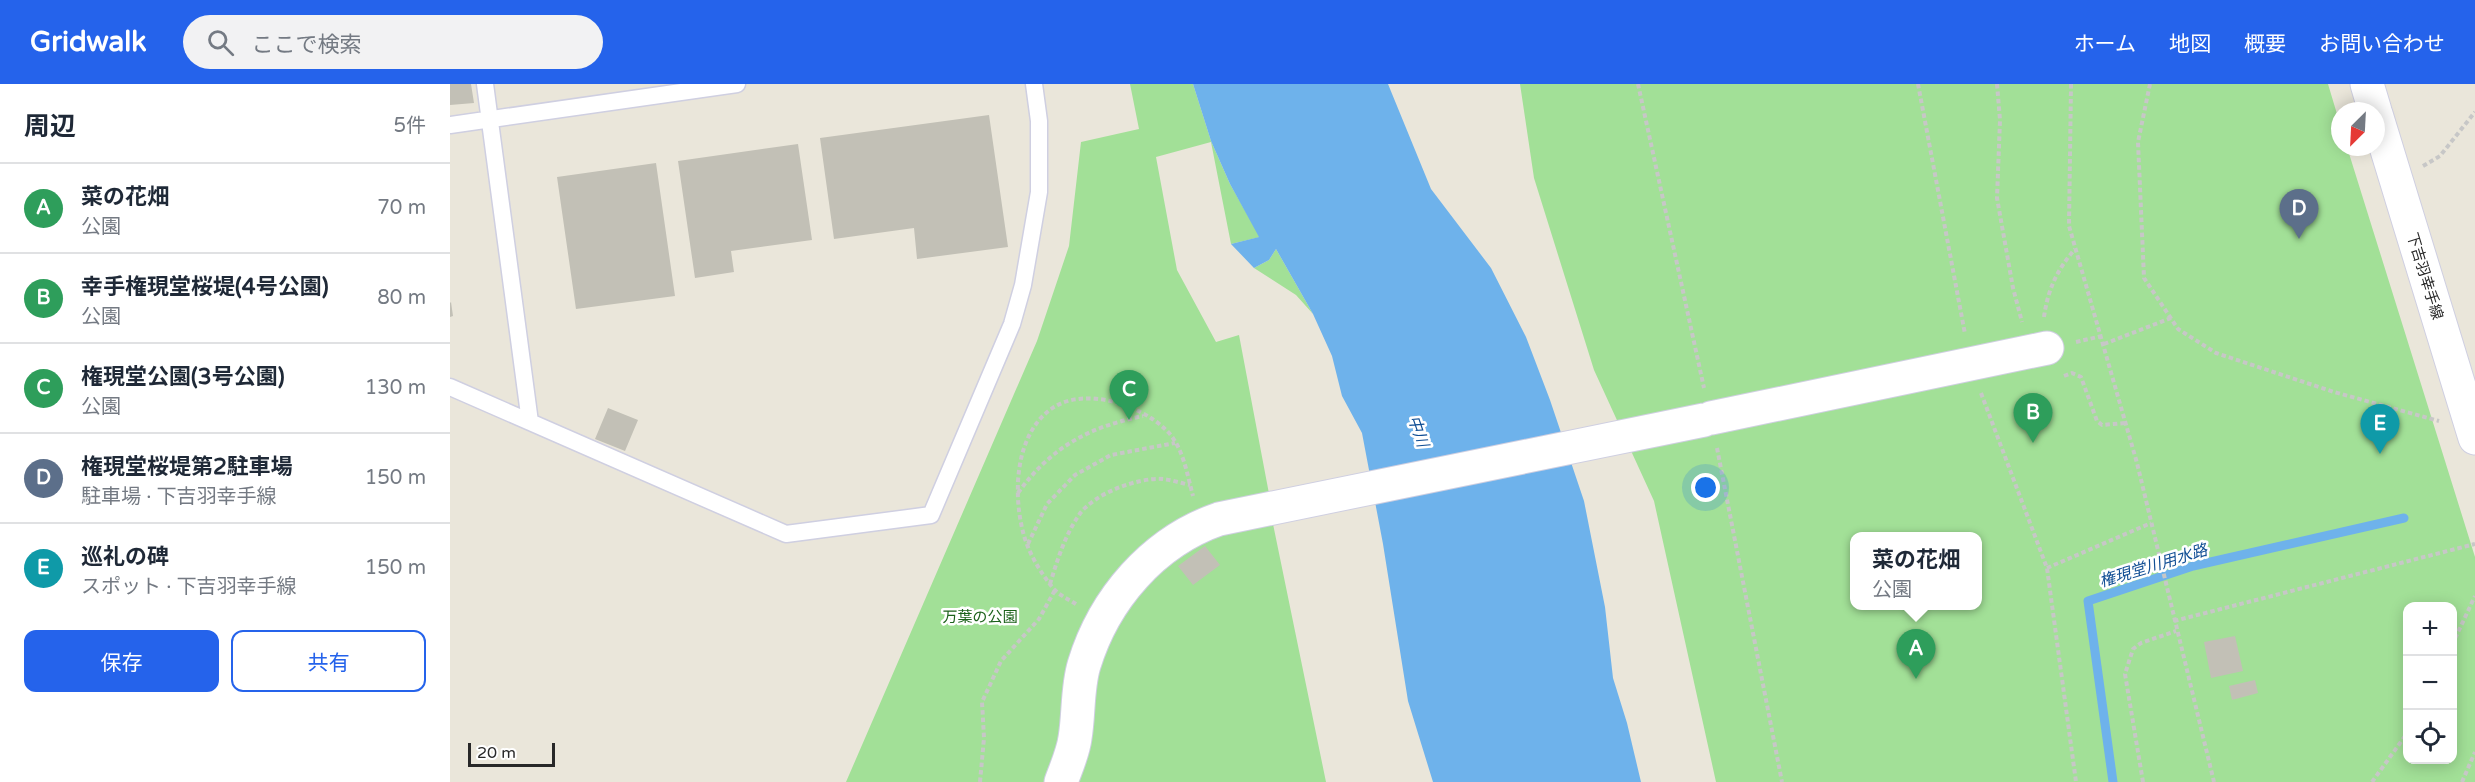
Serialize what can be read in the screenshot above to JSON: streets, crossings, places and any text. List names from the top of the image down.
{
  "streets": {
    "street": ["下吉羽幸手線"]
  },
  "water": ["中川", "権現堂川用水路"],
  "parks": ["万葉の公園"],
  "scale_bar": "20 m",
  "north": "bottom left",
  "page": {
    "header": "Gridwalk",
    "search": "ここで検索",
    "nav": [
      "ホーム",
      "地図",
      "概要",
      "お問い合わせ"
    ],
    "heading": ["周辺", "5件"],
    "list": [
      {
        "mark": "A",
        "name": "菜の花畑",
        "note": "公園",
        "value": "70 m"
      },
      {
        "mark": "B",
        "name": "幸手権現堂桜堤(4号公園)",
        "note": "公園",
        "value": "80 m"
      },
      {
        "mark": "C",
        "name": "権現堂公園(3号公園)",
        "note": "公園",
        "value": "130 m"
      },
      {
        "mark": "D",
        "name": "権現堂桜堤第2駐車場",
        "note": "駐車場 · 下吉羽幸手線",
        "value": "150 m"
      },
      {
        "mark": "E",
        "name": "巡礼の碑",
        "note": "スポット · 下吉羽幸手線",
        "value": "150 m"
      }
    ],
    "pins": [
      "D",
      "C",
      "B",
      "E",
      "A"
    ],
    "popup": ["菜の花畑", "公園"],
    "map_buttons": ["+", "−"],
    "buttons": ["保存", "共有"],
    "scale": "20 m"
  }
}
